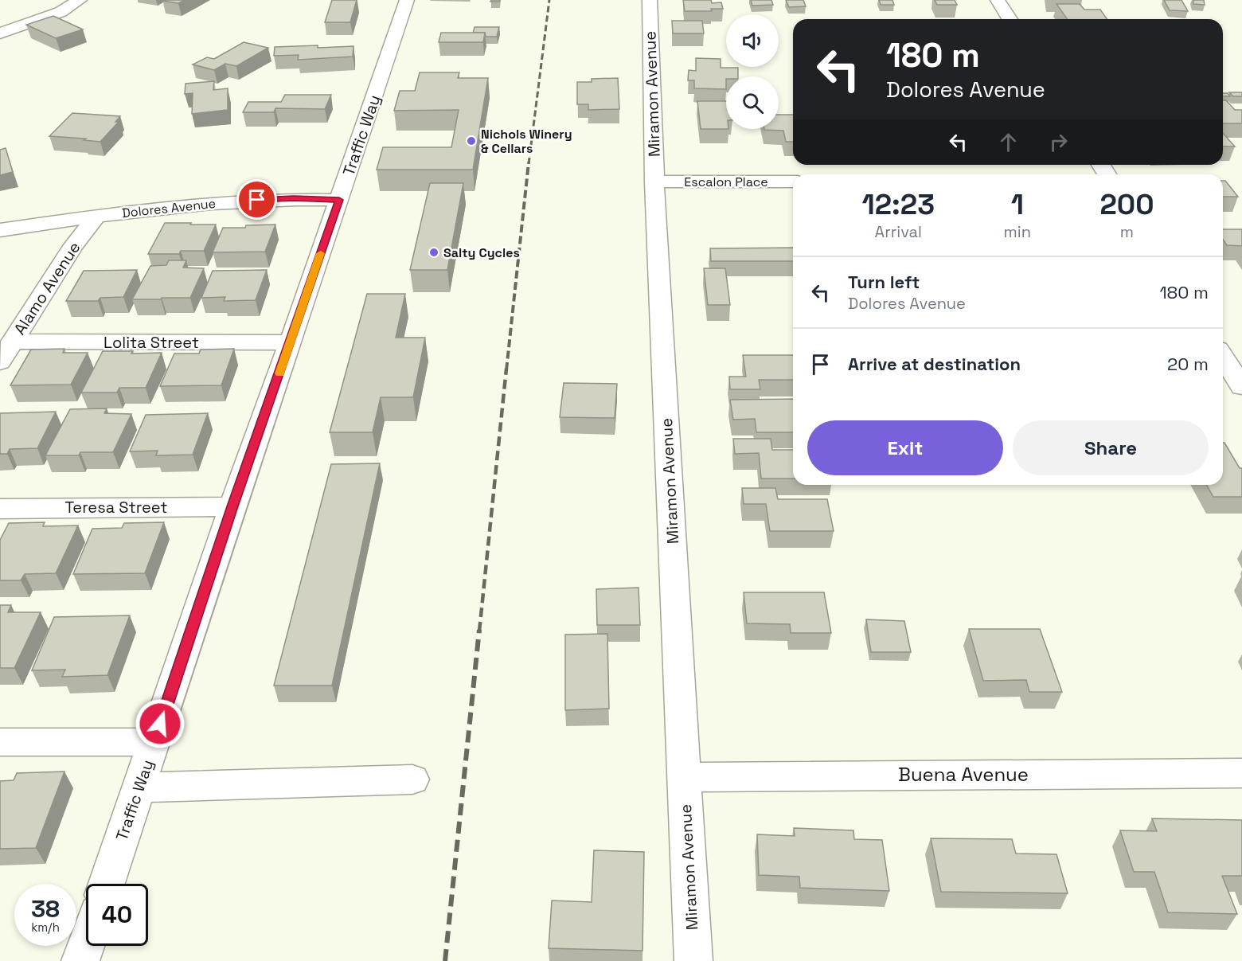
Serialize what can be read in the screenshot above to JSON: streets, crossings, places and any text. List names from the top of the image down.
{
  "streets": {
    "street": [
      "Miramon Avenue",
      "Traffic Way",
      "Escalon Place",
      "Dolores Avenue",
      "Alamo Avenue",
      "Lolita Street",
      "Teresa Street",
      "Buena Avenue"
    ]
  },
  "crossings": [
    ["Miramon Avenue", "Escalon Place"],
    ["Miramon Avenue", "Buena Avenue"],
    ["Traffic Way", "Dolores Avenue"],
    ["Traffic Way", "Lolita Street"],
    ["Traffic Way", "Teresa Street"],
    ["Dolores Avenue", "Alamo Avenue"],
    ["Alamo Avenue", "Lolita Street"]
  ],
  "places": ["Nichols Winery & Cellars", "Salty Cycles"],
  "page": {
    "turn": ["180 m", "Dolores Avenue"],
    "eta": [
      "12:23",
      "Arrival",
      "1",
      "min",
      "200",
      "m"
    ],
    "list": [
      {
        "name": "Turn left",
        "note": "Dolores Avenue",
        "value": "180 m"
      },
      {
        "name": "Arrive at destination",
        "value": "20 m"
      }
    ],
    "buttons": ["Exit", "Share"],
    "speed": "38 km/h",
    "limit": "40"
  }
}
